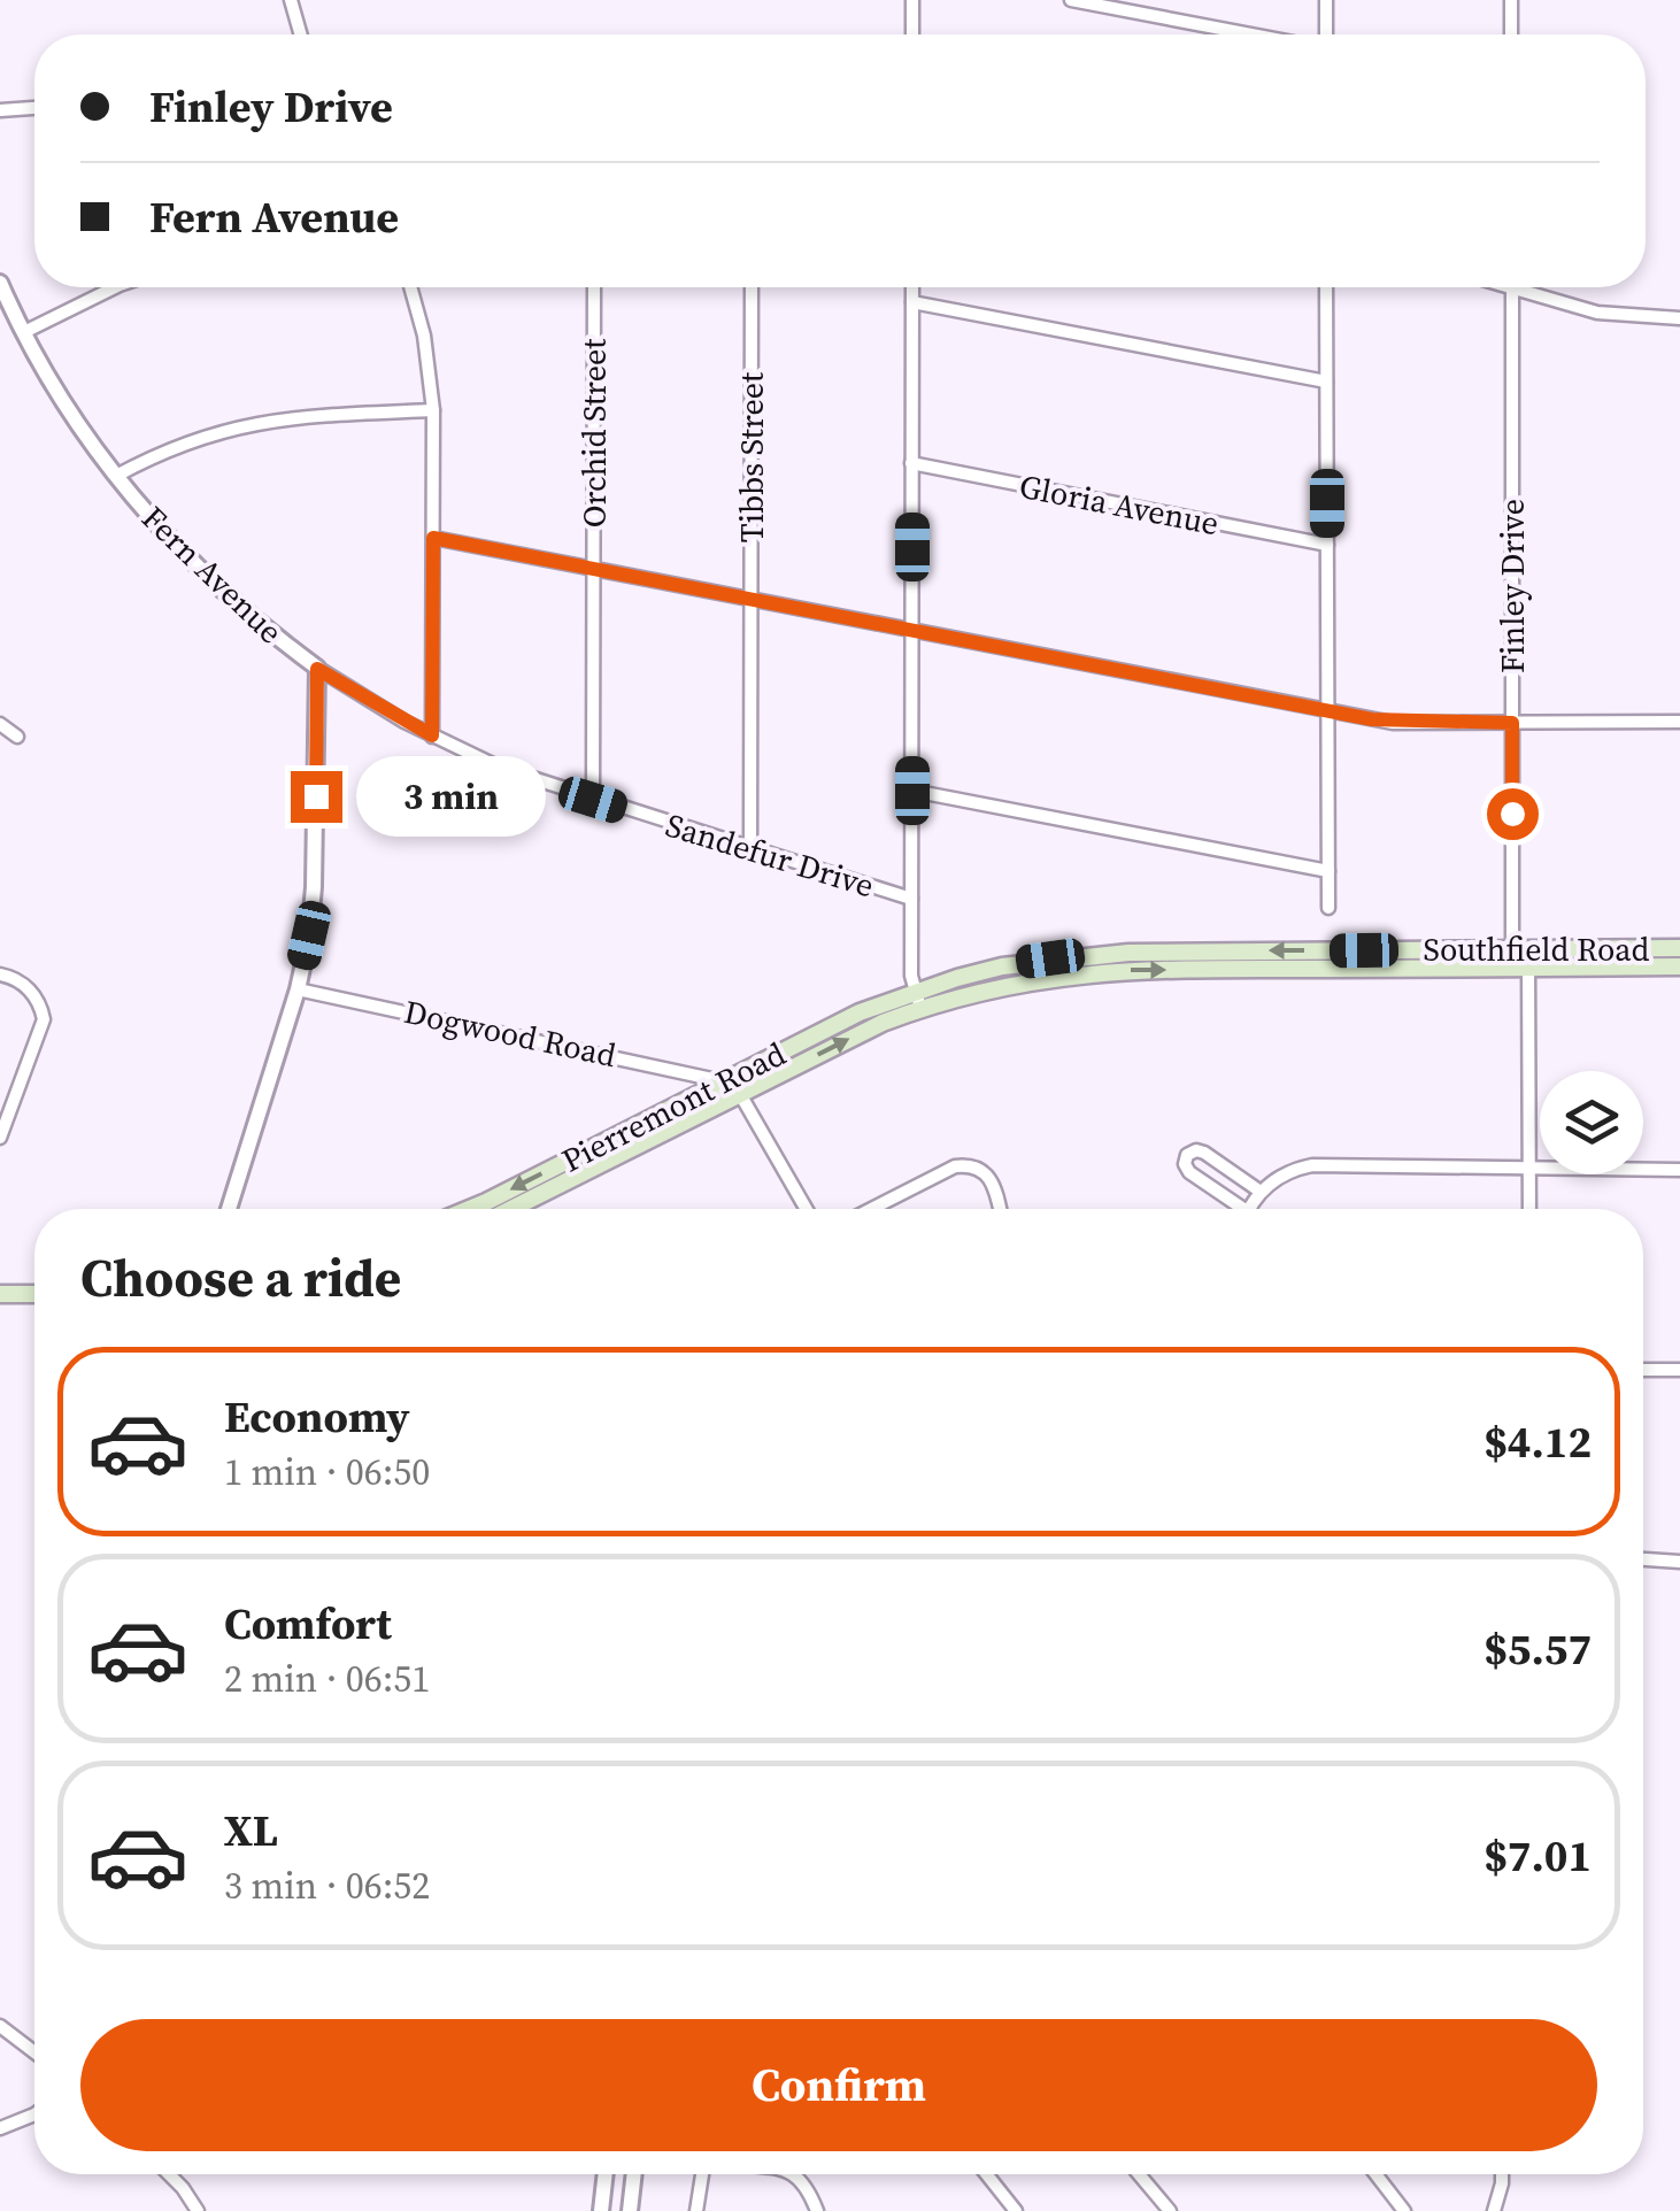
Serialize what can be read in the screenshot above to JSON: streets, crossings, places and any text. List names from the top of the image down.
{
  "streets": {
    "main road": ["Southfield Road", "Pierremont Road"],
    "street": [
      "Orchid Street",
      "Tibbs Street",
      "Gloria Avenue",
      "Fern Avenue",
      "Finley Drive",
      "Sandefur Drive",
      "Dogwood Road"
    ]
  },
  "crossings": [
    ["Orchid Street", "Sandefur Drive"],
    ["Tibbs Street", "Sandefur Drive"],
    ["Fern Avenue", "Sandefur Drive"],
    ["Finley Drive", "Southfield Road"],
    ["Southfield Road", "Pierremont Road"],
    ["Dogwood Road", "Pierremont Road"]
  ],
  "page": {
    "banner": ["Finley Drive", "Fern Avenue"],
    "bubble": "3 min",
    "heading": "Choose a ride",
    "list": [
      {
        "name": "Economy",
        "note": "1 min · 06:50",
        "value": "$4.12"
      },
      {
        "name": "Comfort",
        "note": "2 min · 06:51",
        "value": "$5.57"
      },
      {
        "name": "XL",
        "note": "3 min · 06:52",
        "value": "$7.01"
      }
    ],
    "buttons": "Confirm"
  }
}
